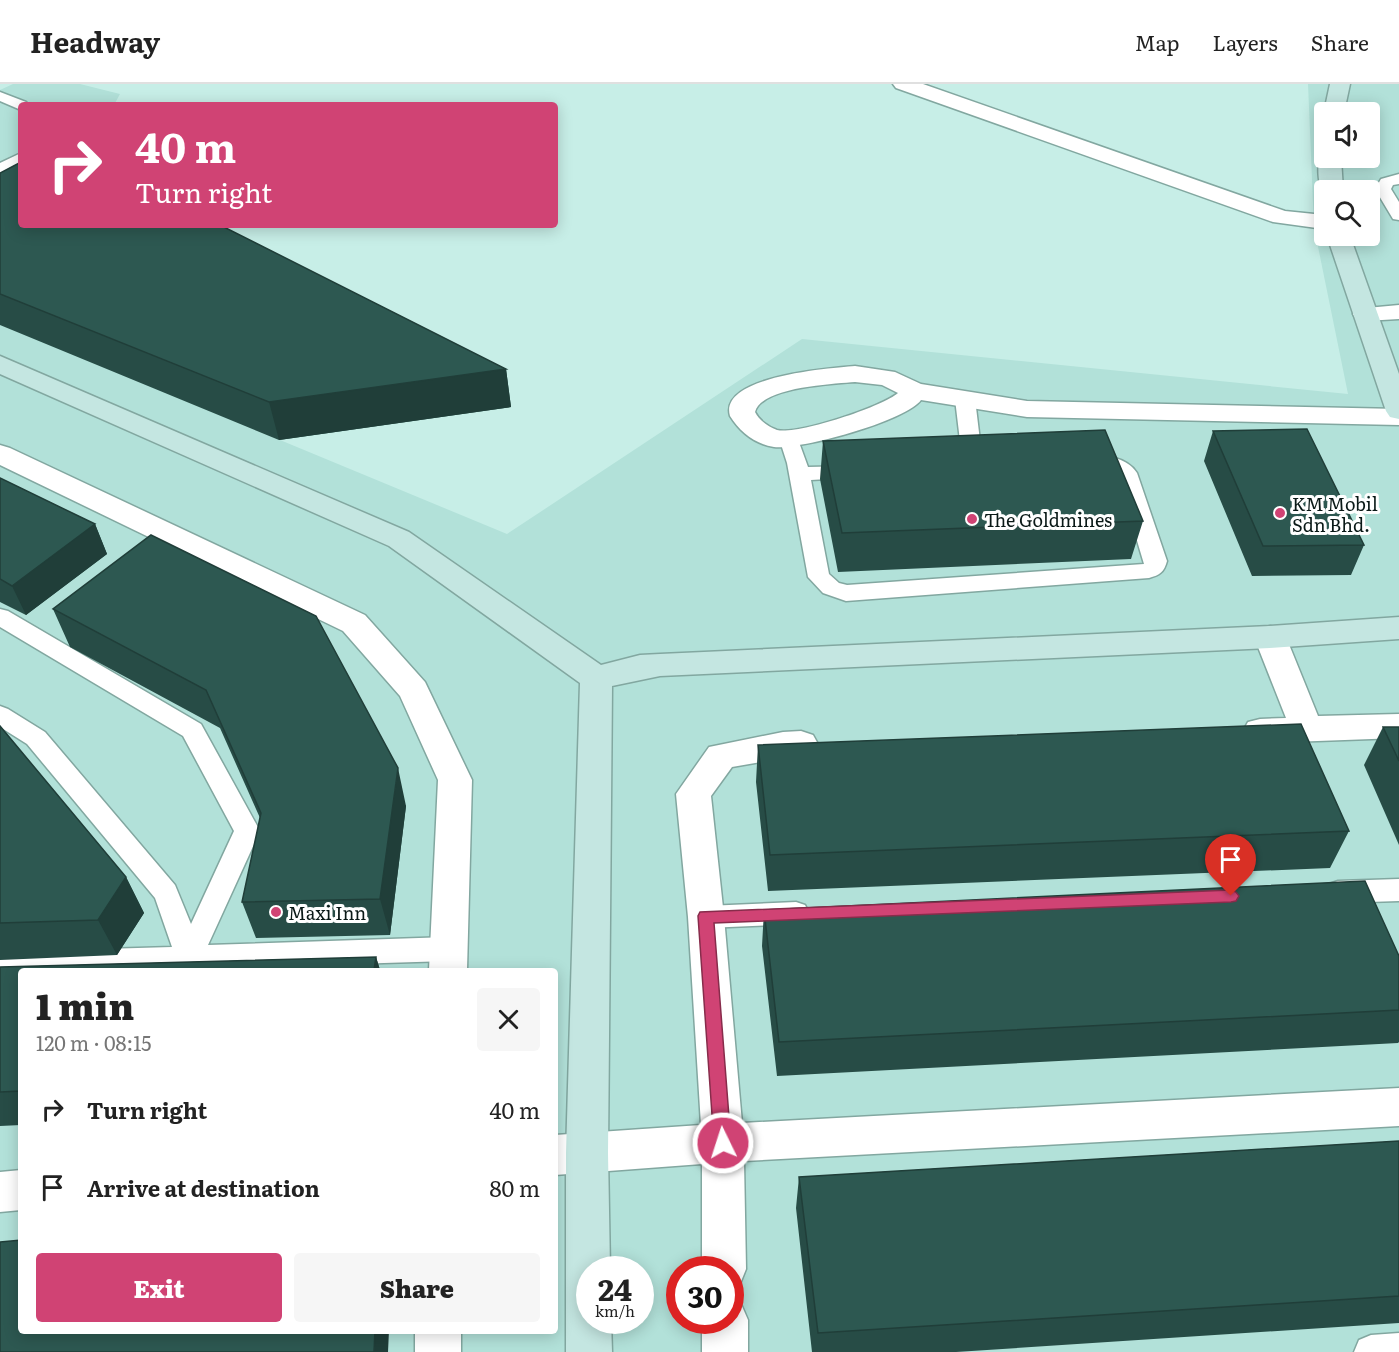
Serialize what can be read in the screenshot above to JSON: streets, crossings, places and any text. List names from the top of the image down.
{
  "places": ["KM Mobil Sdn Bhd.", "The Goldmines", "Maxi Inn"],
  "page": {
    "header": "Headway",
    "nav": ["Map", "Layers", "Share"],
    "turn": ["40 m", "Turn right"],
    "heading": ["1 min", "120 m · 08:15"],
    "list": [
      {
        "name": "Turn right",
        "value": "40 m"
      },
      {
        "name": "Arrive at destination",
        "value": "80 m"
      }
    ],
    "buttons": ["Exit", "Share"],
    "speed": "24 km/h",
    "limit": "30"
  }
}
